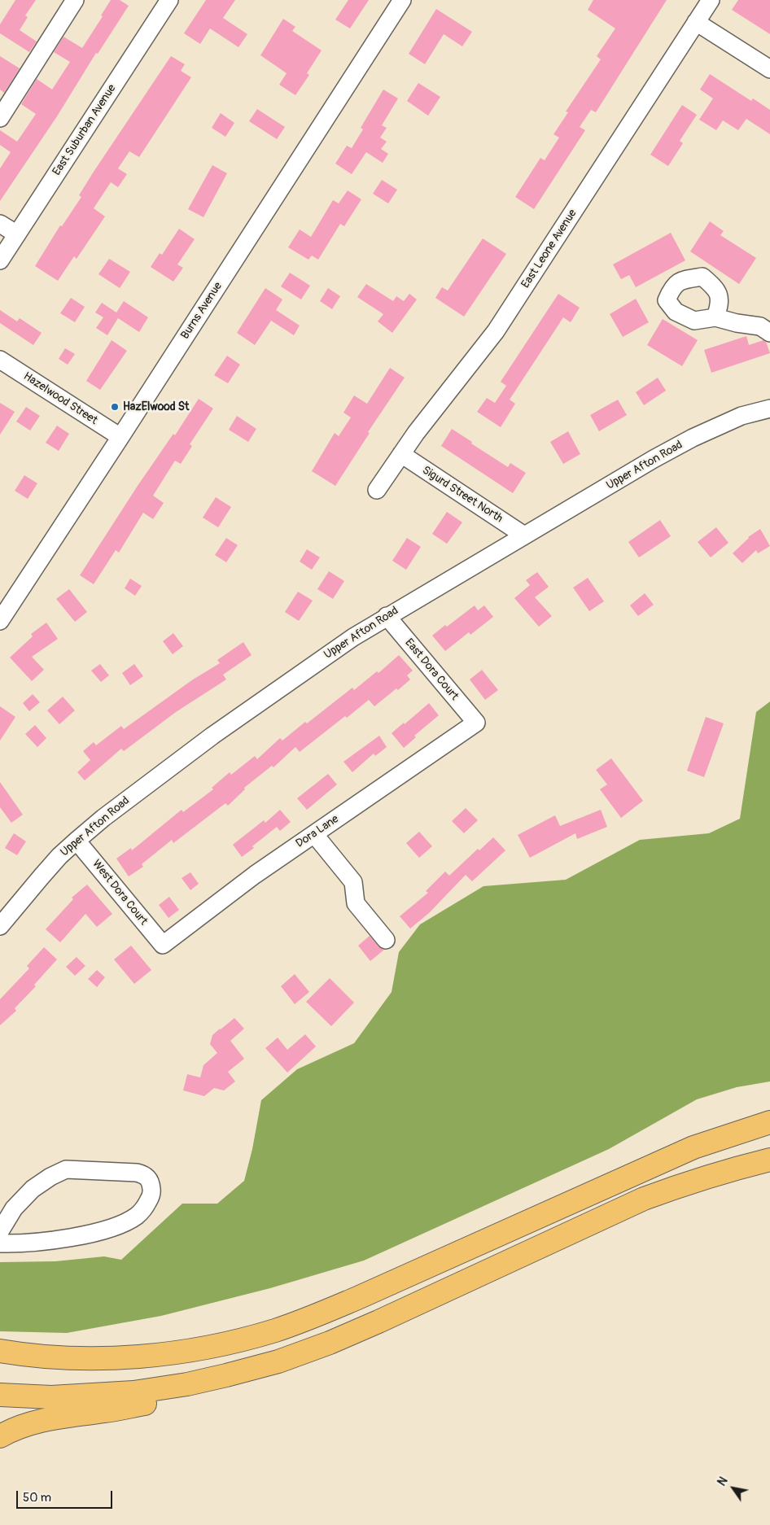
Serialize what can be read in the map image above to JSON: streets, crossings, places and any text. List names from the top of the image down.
{
  "streets": {
    "street": [
      "East Suburban Avenue",
      "East Leone Avenue",
      "Burns Avenue",
      "Hazelwood Street",
      "Upper Afton Road",
      "Sigurd Street North",
      "East Dora Court",
      "Dora Lane",
      "West Dora Court"
    ]
  },
  "crossings": [
    ["East Leone Avenue", "Sigurd Street North"],
    ["Burns Avenue", "Hazelwood Street"],
    ["Upper Afton Road", "Sigurd Street North"],
    ["Upper Afton Road", "East Dora Court"],
    ["Upper Afton Road", "West Dora Court"],
    ["East Dora Court", "Dora Lane"],
    ["Dora Lane", "West Dora Court"]
  ],
  "places": ["HazElwood St"],
  "scale_bar": "50 m",
  "north": "top left"
}
